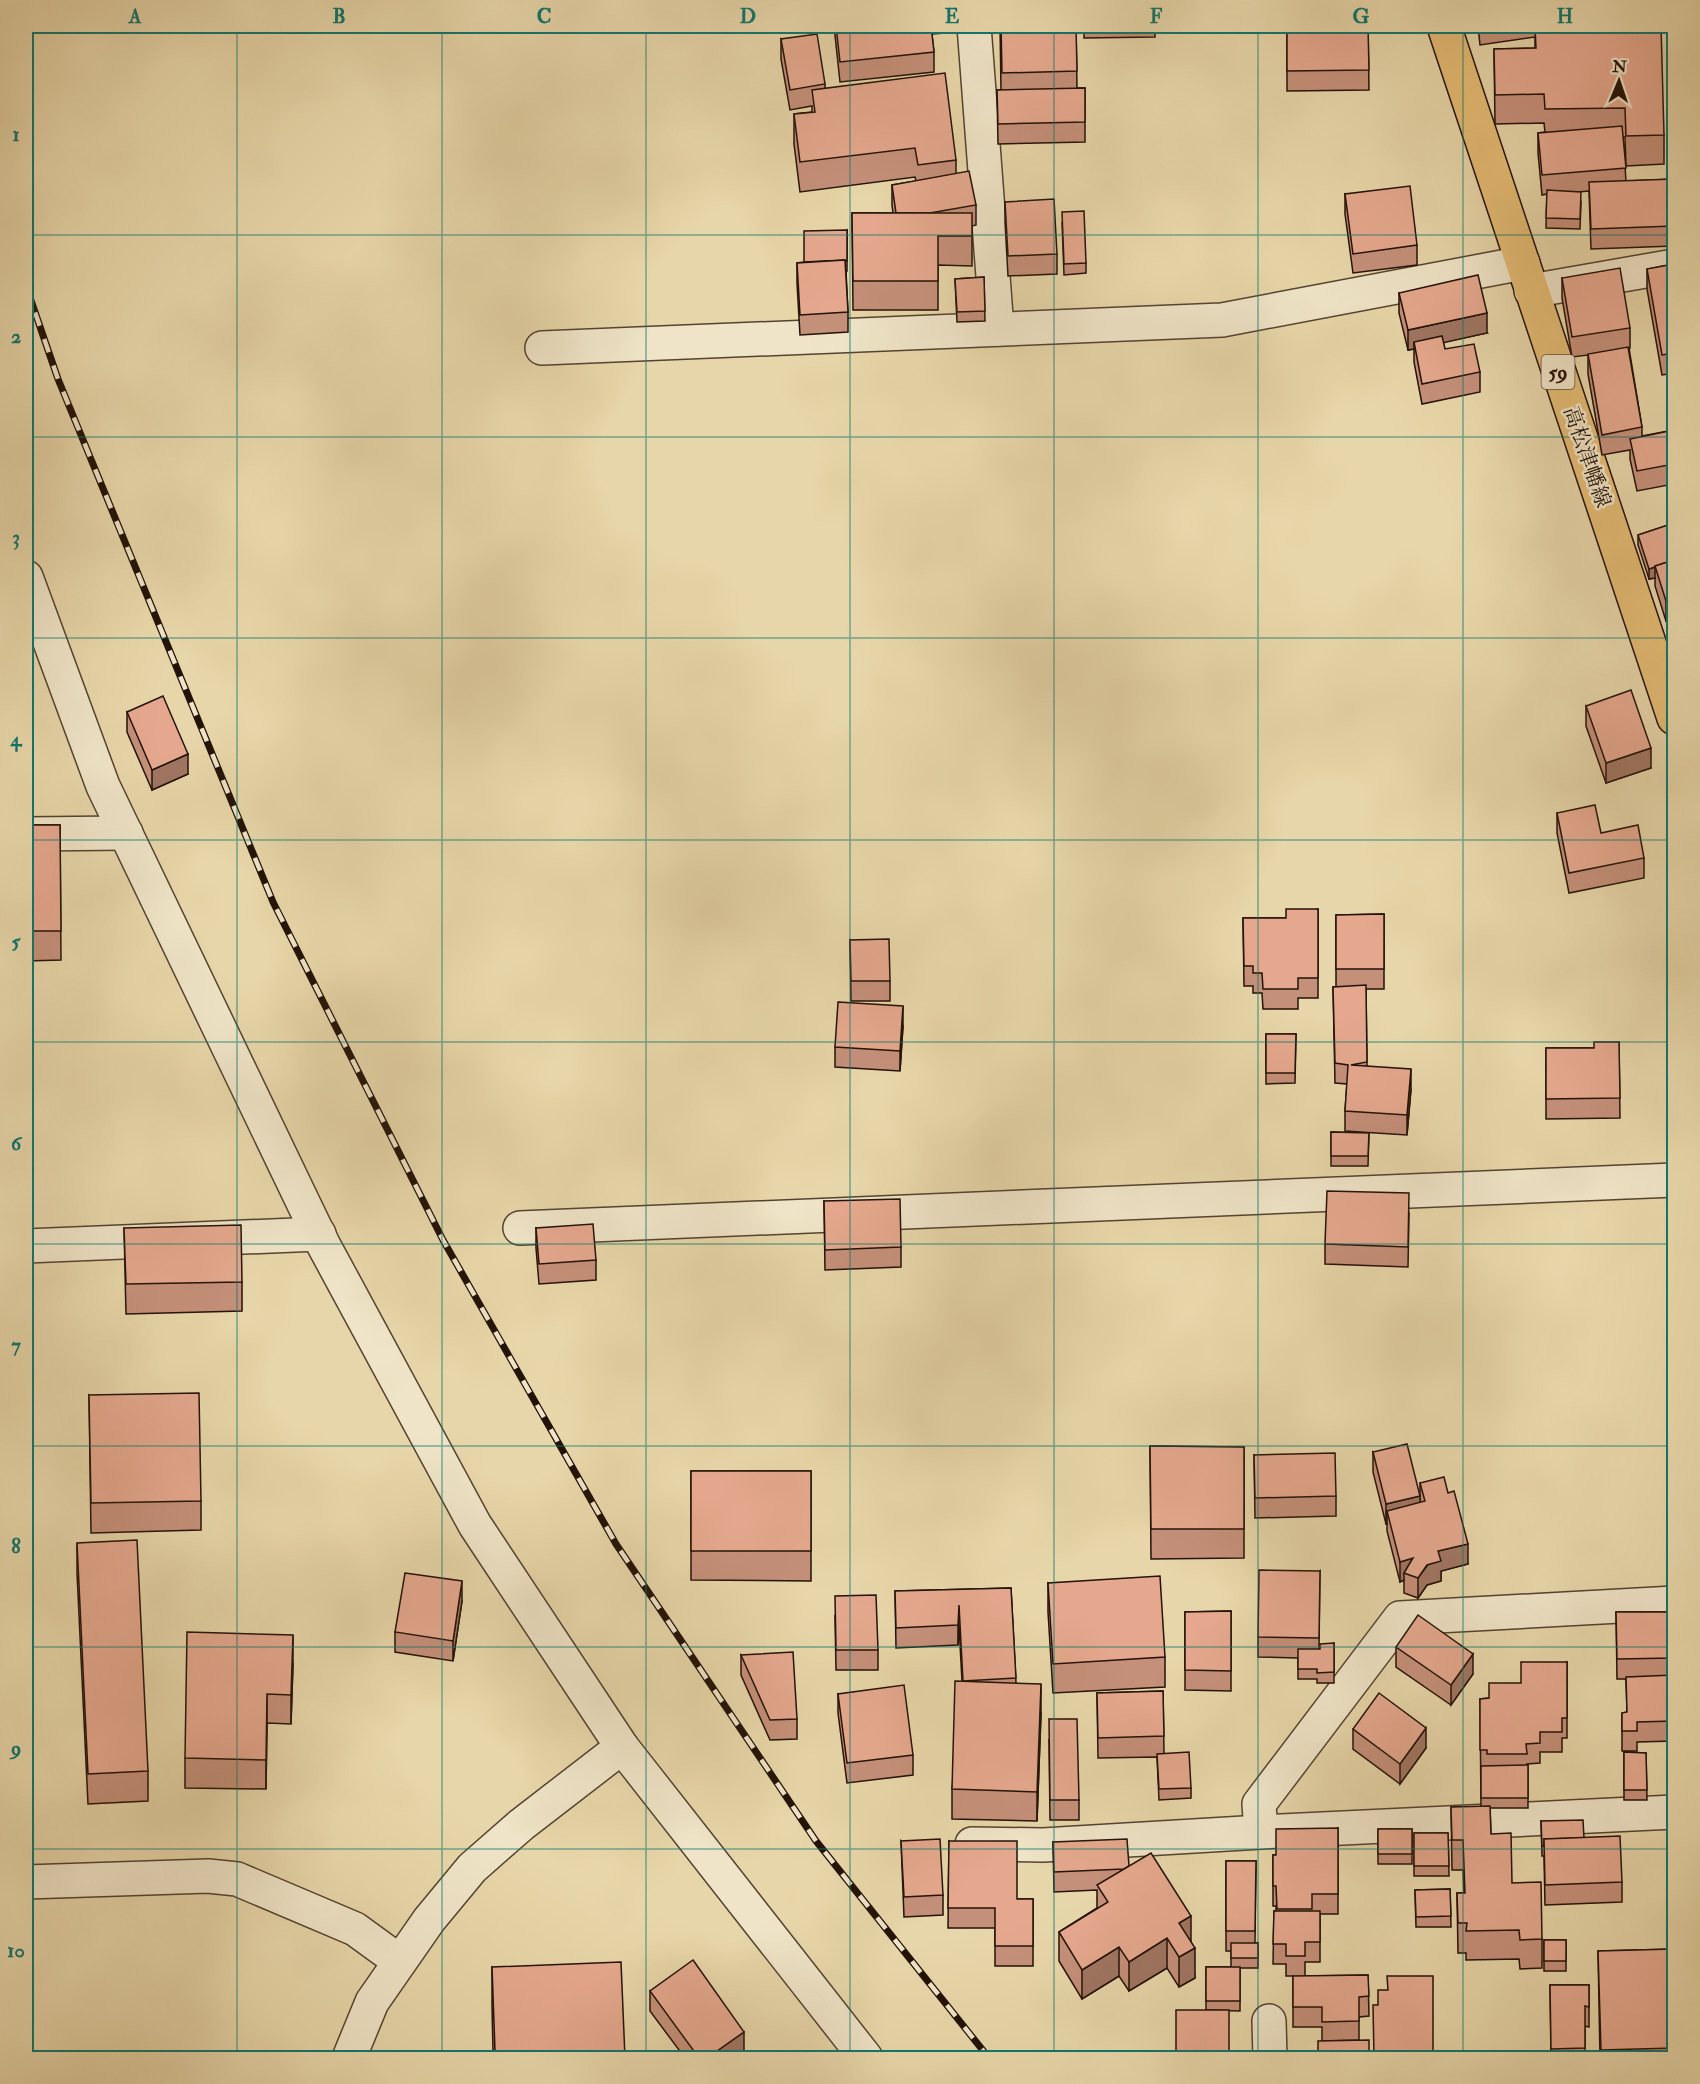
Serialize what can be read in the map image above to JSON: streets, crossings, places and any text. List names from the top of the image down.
{
  "streets": {
    "main road": ["59", "高松津幡線"]
  },
  "north": "top",
  "grid": {
    "columns": [
      "A",
      "B",
      "C",
      "D",
      "E",
      "F",
      "G",
      "H"
    ],
    "rows": [
      "1",
      "2",
      "3",
      "4",
      "5",
      "6",
      "7",
      "8",
      "9",
      "10"
    ]
  }
}
